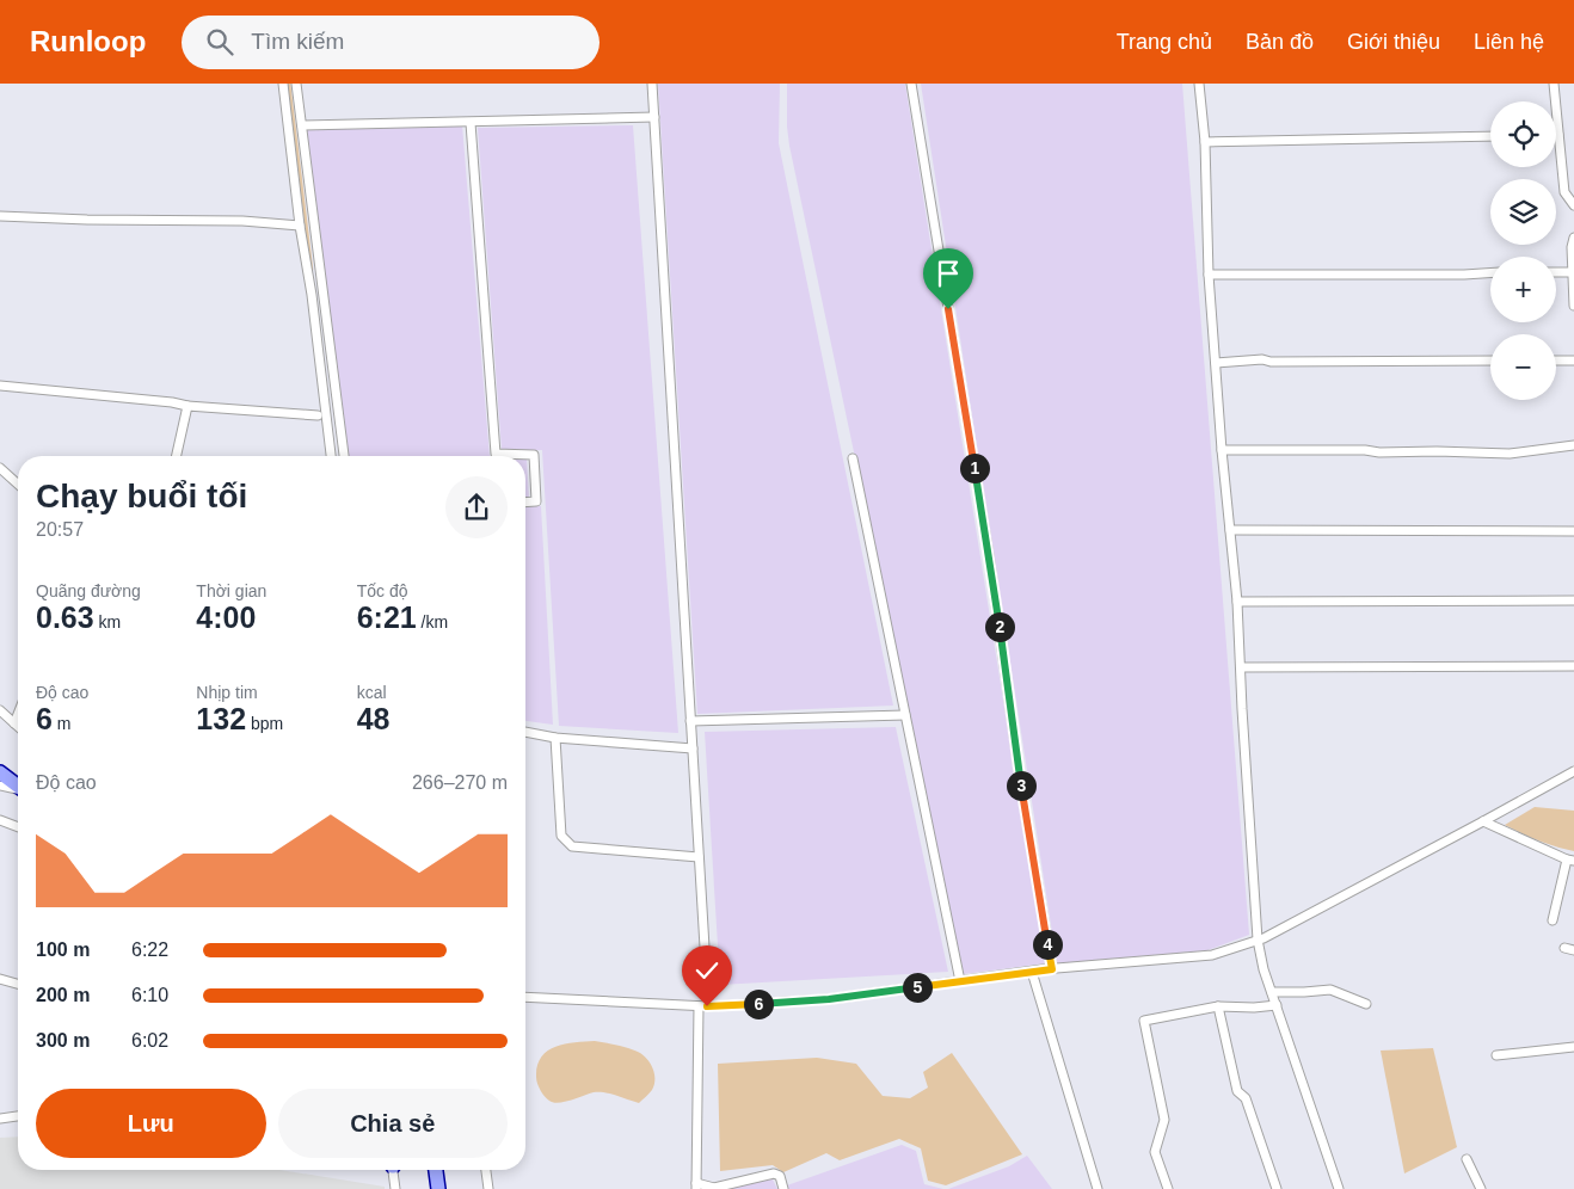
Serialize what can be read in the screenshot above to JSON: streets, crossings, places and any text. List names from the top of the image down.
{
  "page": {
    "header": "Runloop",
    "search": "Tìm kiếm",
    "nav": [
      "Trang chủ",
      "Bản đồ",
      "Giới thiệu",
      "Liên hệ"
    ],
    "map_buttons": ["+", "−"],
    "pins": [
      "1",
      "2",
      "3",
      "4",
      "5",
      "6"
    ],
    "heading": ["Chạy buổi tối", "20:57"],
    "stats": [
      ["Quãng đường", "0.63 km"],
      ["Thời gian", "4:00"],
      ["Tốc độ", "6:21 /km"],
      ["Độ cao", "6 m"],
      ["Nhịp tim", "132 bpm"],
      ["kcal", "48"]
    ],
    "chart": ["Độ cao", "266–270 m"],
    "list": [
      {
        "name": "100 m",
        "note": "6:22"
      },
      {
        "name": "200 m",
        "note": "6:10"
      },
      {
        "name": "300 m",
        "note": "6:02"
      }
    ],
    "buttons": ["Lưu", "Chia sẻ"]
  }
}
